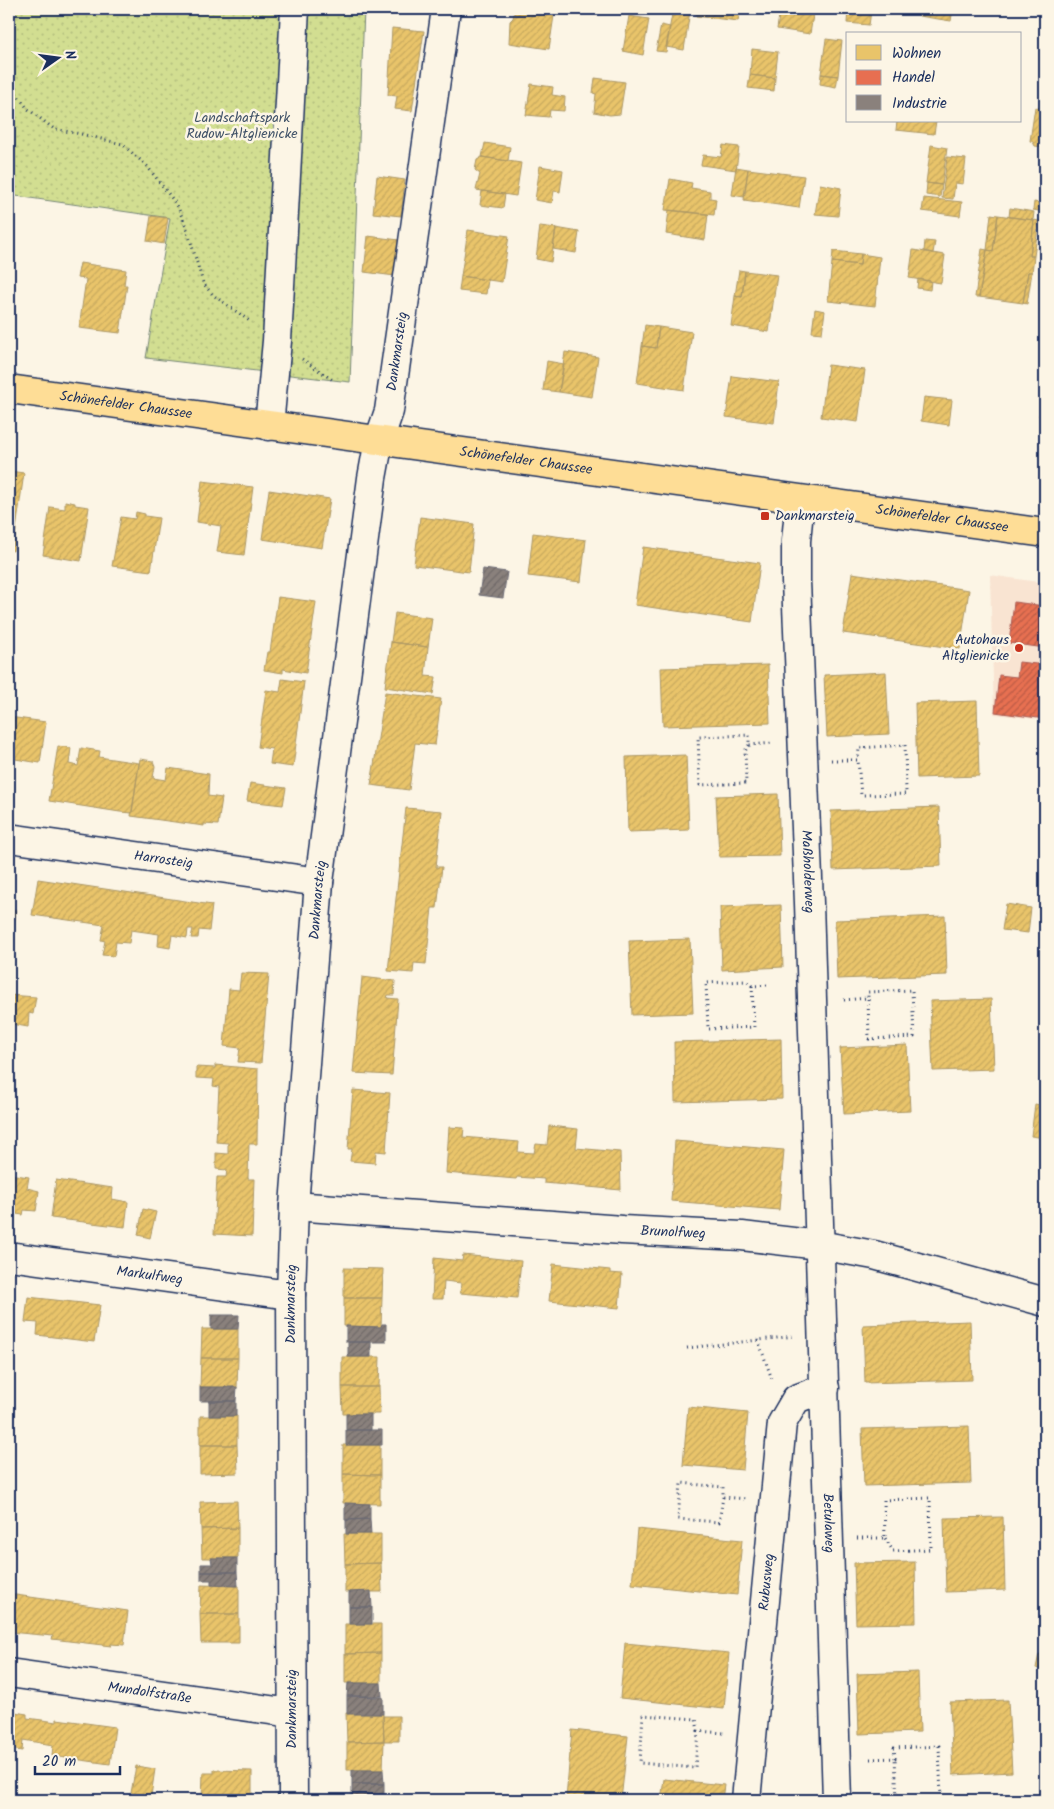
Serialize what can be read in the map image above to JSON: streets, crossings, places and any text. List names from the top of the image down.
{
  "streets": {
    "main road": ["Schönefelder Chaussee"],
    "street": [
      "Dankmarsteig",
      "Harrosteig",
      "Maßholderweg",
      "Brunolfweg",
      "Markulfweg",
      "Betulaweg",
      "Rubusweg",
      "Mundolfstraße"
    ]
  },
  "crossings": [
    ["Dankmarsteig", "Schönefelder Chaussee"],
    ["Dankmarsteig", "Harrosteig"],
    ["Dankmarsteig", "Brunolfweg"],
    ["Dankmarsteig", "Markulfweg"],
    ["Dankmarsteig", "Mundolfstraße"],
    ["Schönefelder Chaussee", "Maßholderweg"],
    ["Maßholderweg", "Brunolfweg"],
    ["Maßholderweg", "Betulaweg"],
    ["Brunolfweg", "Betulaweg"],
    ["Betulaweg", "Rubusweg"]
  ],
  "parks": ["Landschaftspark Rudow-Altglienicke"],
  "places": {
    "transit": ["Dankmarsteig"],
    "other": ["Autohaus Altglienicke"]
  },
  "legend": ["Wohnen", "Handel", "Industrie"],
  "scale_bar": "20 m",
  "north": "right"
}
